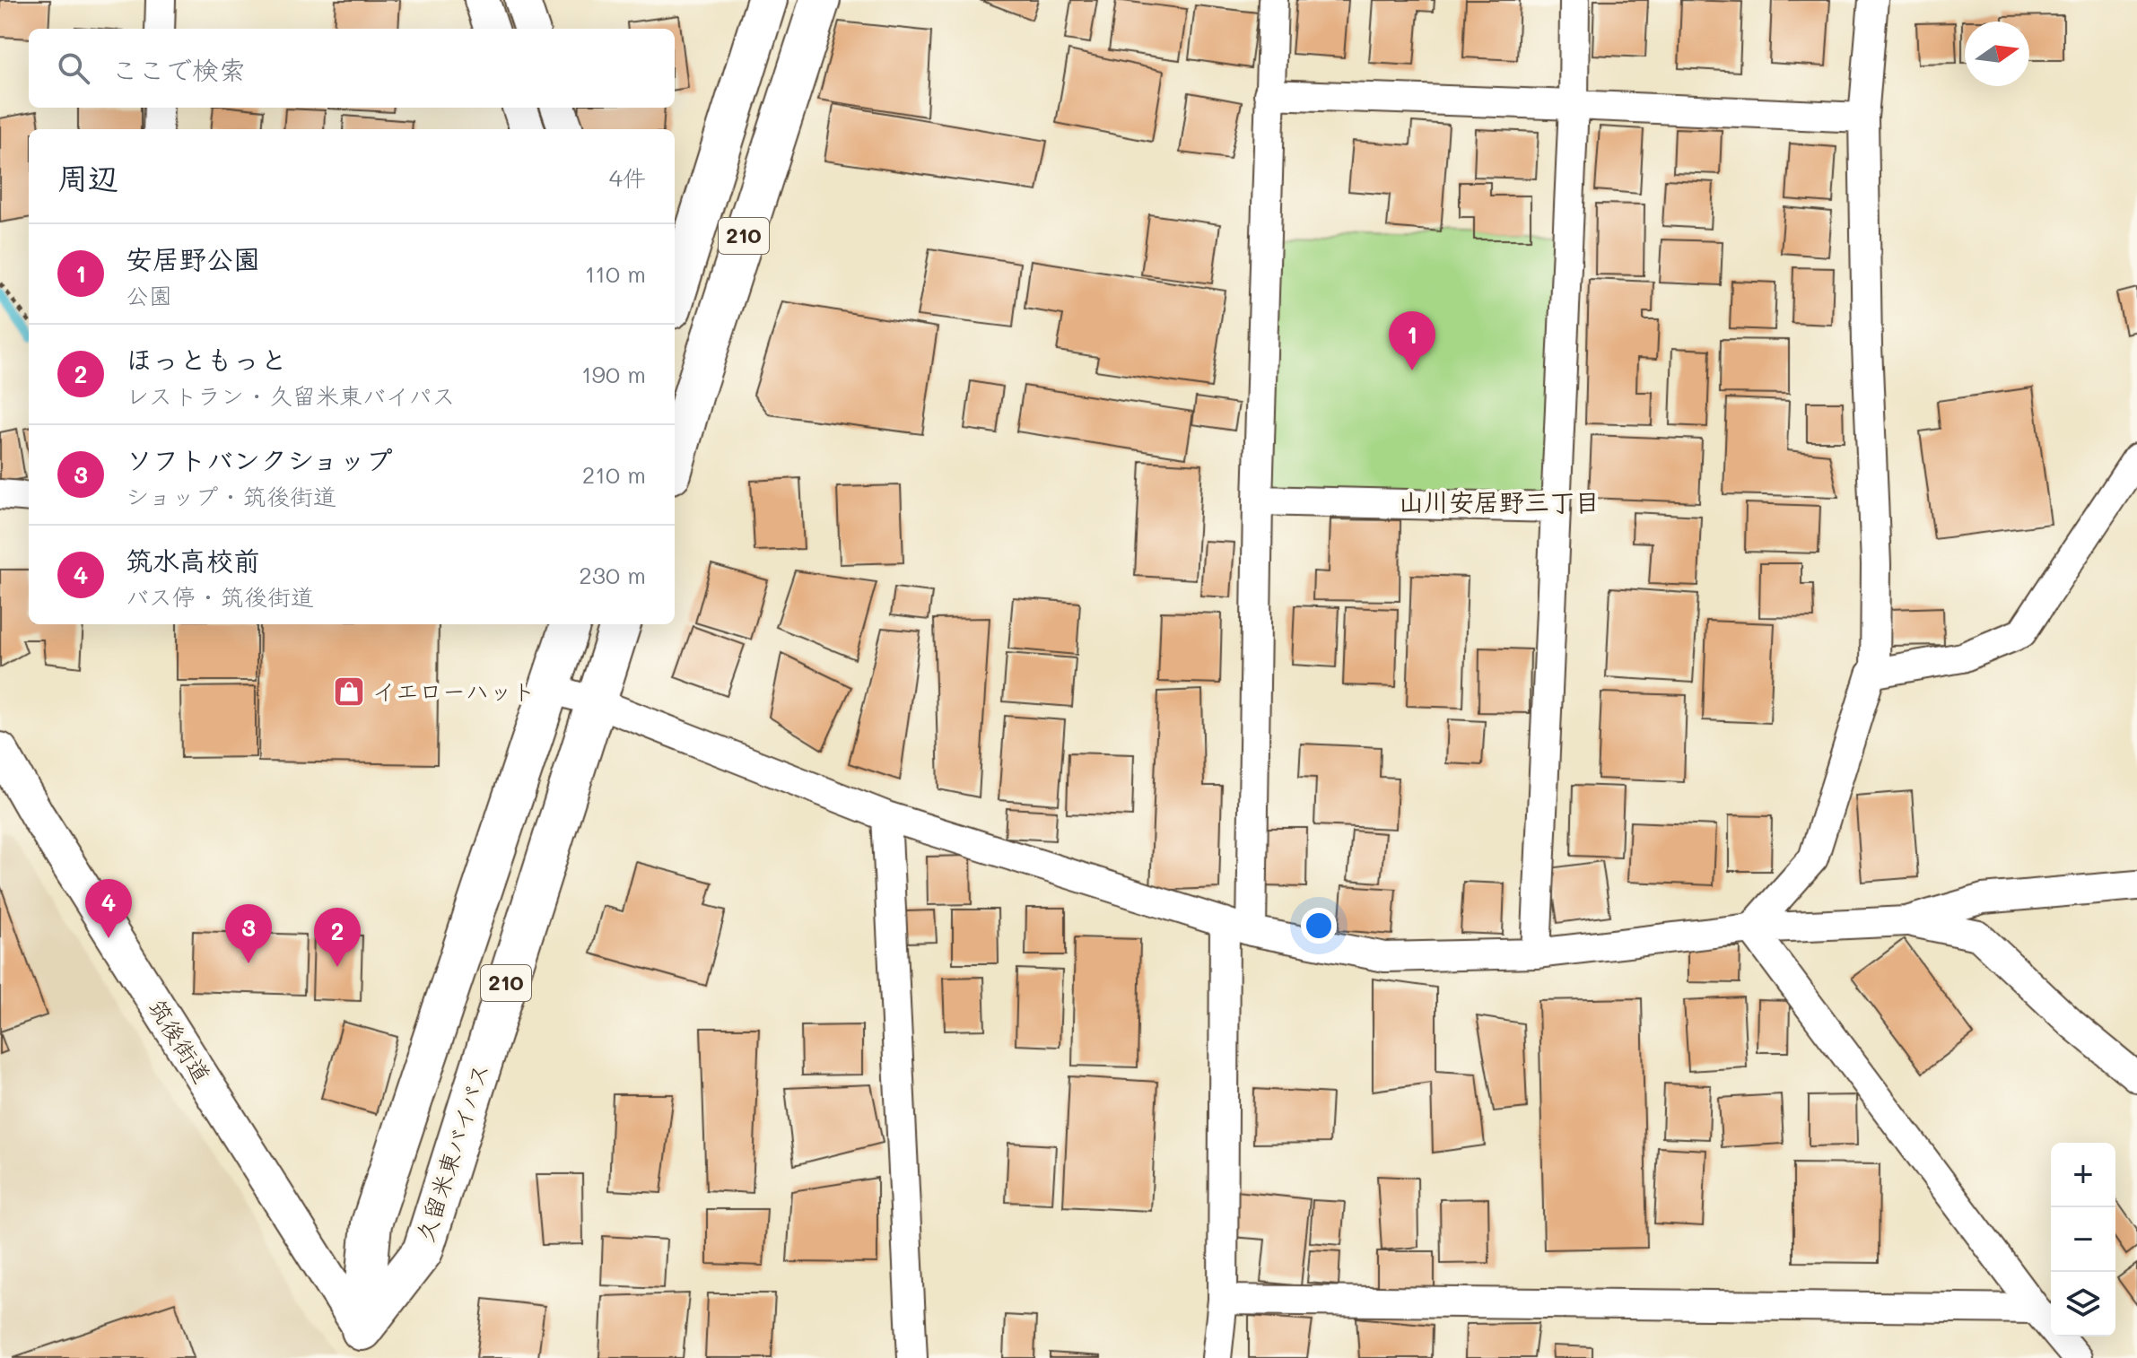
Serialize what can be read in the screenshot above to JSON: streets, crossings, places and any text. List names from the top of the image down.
{
  "streets": {
    "highway": ["210", "久留米東バイパス"],
    "street": ["筑後街道"]
  },
  "crossings": [
    ["210", "筑後街道"],
    ["210", "久留米東バイパス"],
    ["筑後街道", "久留米東バイパス"]
  ],
  "districts": ["山川安居野三丁目"],
  "places": {
    "shop": ["イエローハット"]
  },
  "north": "right",
  "page": {
    "search": "ここで検索",
    "heading": ["周辺", "4件"],
    "list": [
      {
        "mark": "1",
        "name": "安居野公園",
        "note": "公園",
        "value": "110 m"
      },
      {
        "mark": "2",
        "name": "ほっともっと",
        "note": "レストラン · 久留米東バイパス",
        "value": "190 m"
      },
      {
        "mark": "3",
        "name": "ソフトバンクショップ",
        "note": "ショップ · 筑後街道",
        "value": "210 m"
      },
      {
        "mark": "4",
        "name": "筑水高校前",
        "note": "バス停 · 筑後街道",
        "value": "230 m"
      }
    ],
    "pins": [
      "1",
      "4",
      "3",
      "2"
    ],
    "map_buttons": ["+", "−"]
  }
}
